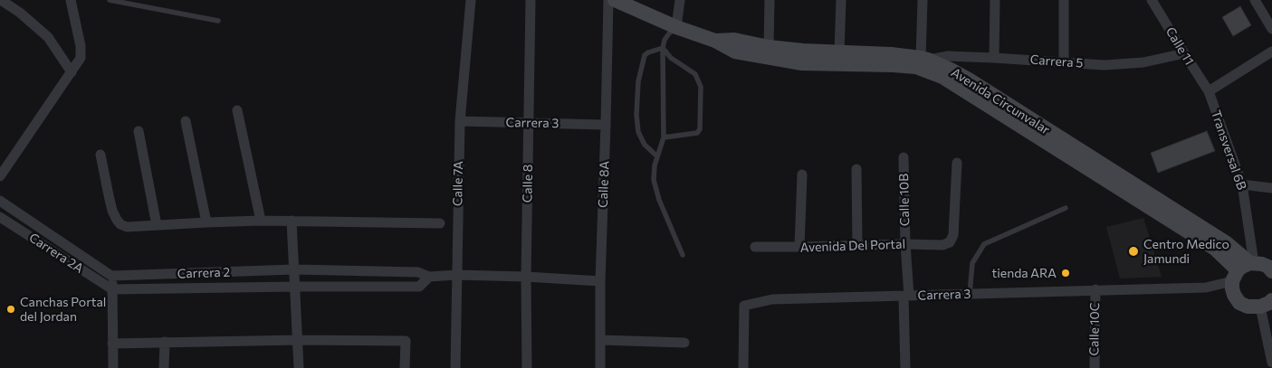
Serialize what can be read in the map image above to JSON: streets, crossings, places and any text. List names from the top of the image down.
{
  "streets": {
    "main road": ["Avenida Circunvalar"],
    "street": [
      "Calle 11",
      "Carrera 5",
      "Carrera 3",
      "Transversal 6B",
      "Calle 7A",
      "Calle 8",
      "Calle 8A",
      "Calle 10B",
      "Avenida Del Portal",
      "Carrera 2A",
      "Carrera 2",
      "Calle 10C"
    ]
  },
  "crossings": [
    ["Calle 11", "Carrera 5"],
    ["Calle 11", "Transversal 6B"],
    ["Carrera 5", "Avenida Circunvalar"],
    ["Avenida Circunvalar", "Carrera 3"],
    ["Avenida Circunvalar", "Transversal 6B"],
    ["Carrera 3", "Transversal 6B"],
    ["Carrera 3", "Calle 7A"],
    ["Carrera 3", "Calle 8"],
    ["Carrera 3", "Calle 8A"],
    ["Carrera 3", "Calle 10B"],
    ["Carrera 3", "Calle 10C"],
    ["Calle 7A", "Carrera 2"],
    ["Calle 8", "Carrera 2"],
    ["Calle 8A", "Carrera 2"],
    ["Calle 10B", "Avenida Del Portal"],
    ["Carrera 2A", "Carrera 2"]
  ],
  "places": ["Centro Medico Jamundi", "tienda ARA", "Canchas Portal del Jordan"]
}
